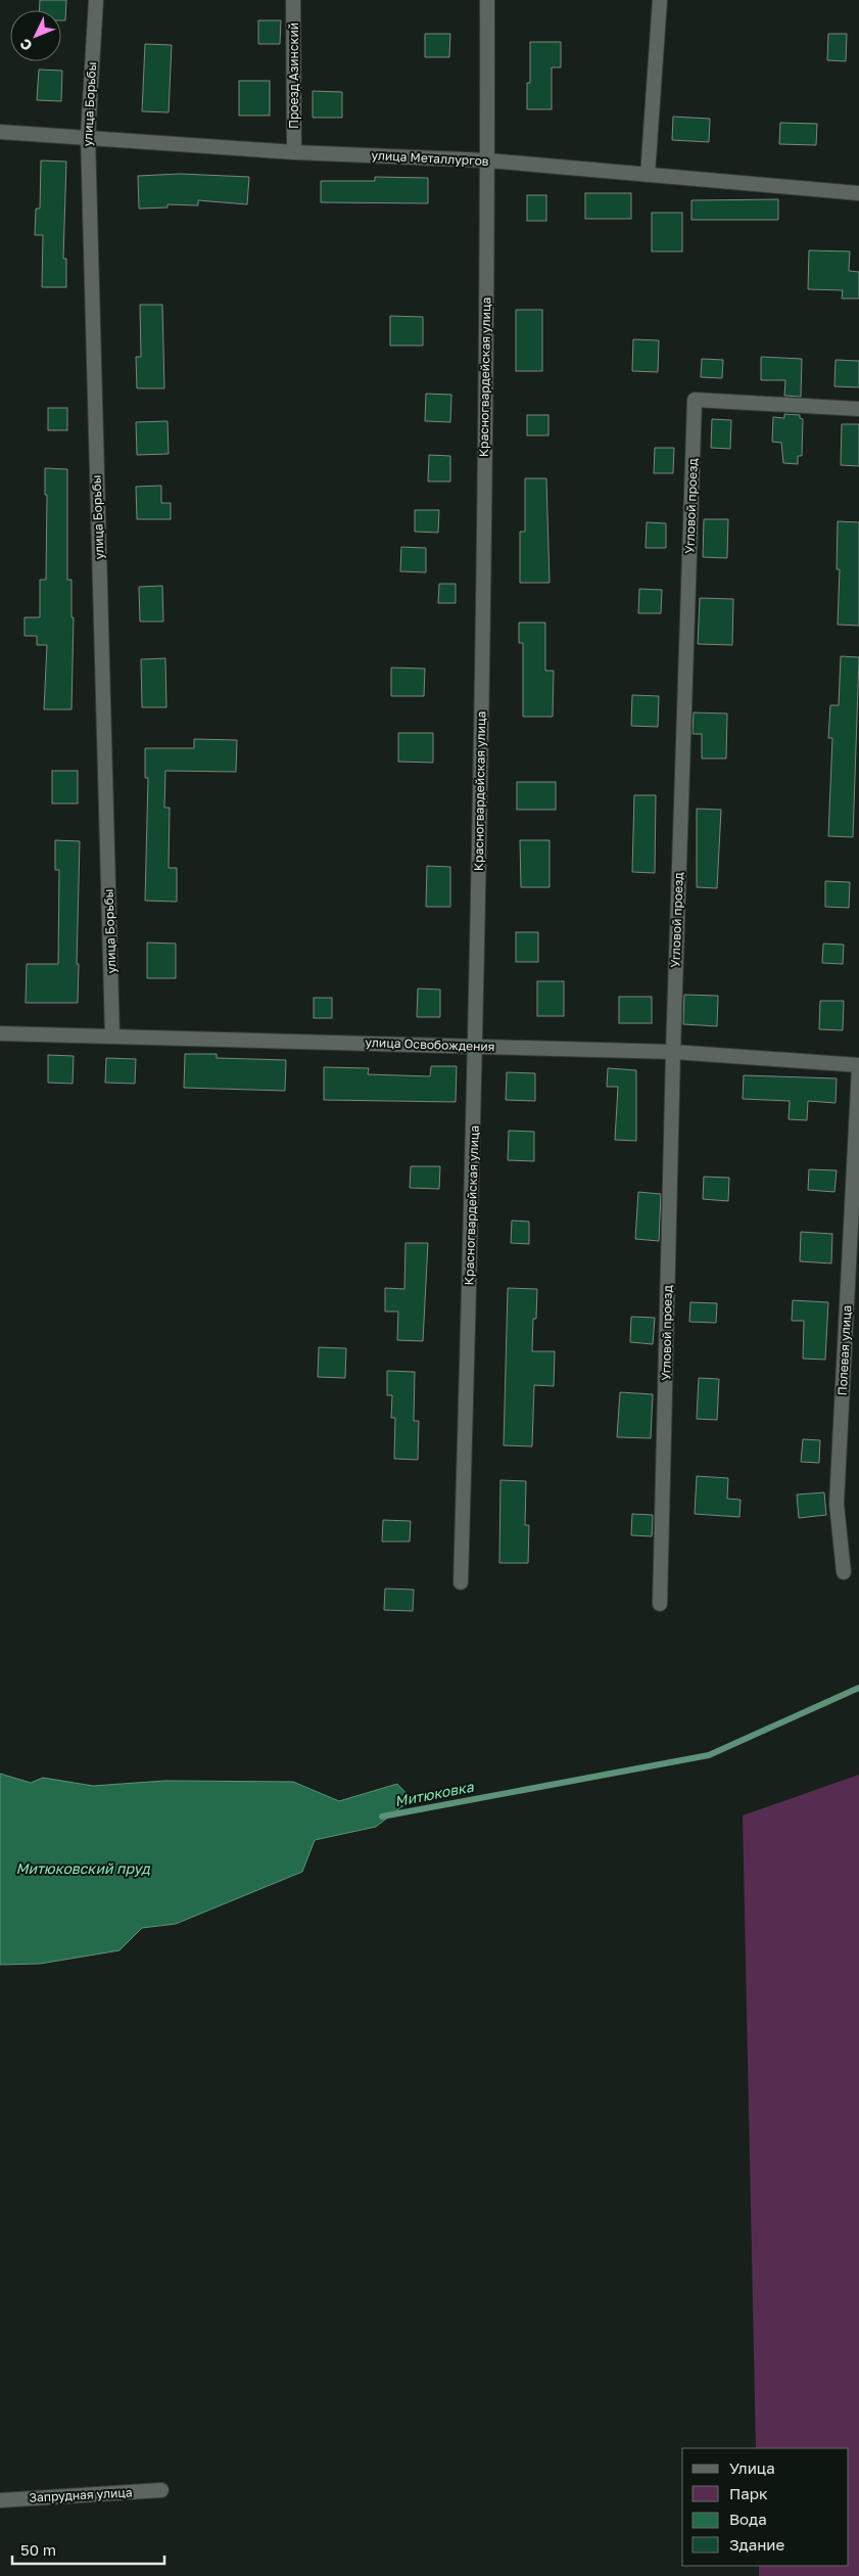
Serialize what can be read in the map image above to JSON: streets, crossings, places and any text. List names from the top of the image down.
{
  "streets": {
    "street": [
      "Проезд Азинский",
      "улица Борьбы",
      "улица Металлургов",
      "Красногвардейская улица",
      "Угловой проезд",
      "улица Освобождения",
      "Полевая улица",
      "Запрудная улица"
    ]
  },
  "crossings": [
    ["Проезд Азинский", "улица Металлургов"],
    ["улица Борьбы", "улица Металлургов"],
    ["улица Борьбы", "улица Освобождения"],
    ["улица Металлургов", "Красногвардейская улица"],
    ["Красногвардейская улица", "улица Освобождения"],
    ["Угловой проезд", "улица Освобождения"],
    ["улица Освобождения", "Полевая улица"]
  ],
  "water": ["Митюковка", "Митюковский пруд"],
  "legend": [
    "Улица",
    "Парк",
    "Вода",
    "Здание"
  ],
  "scale_bar": "50 m",
  "north": "bottom left"
}
